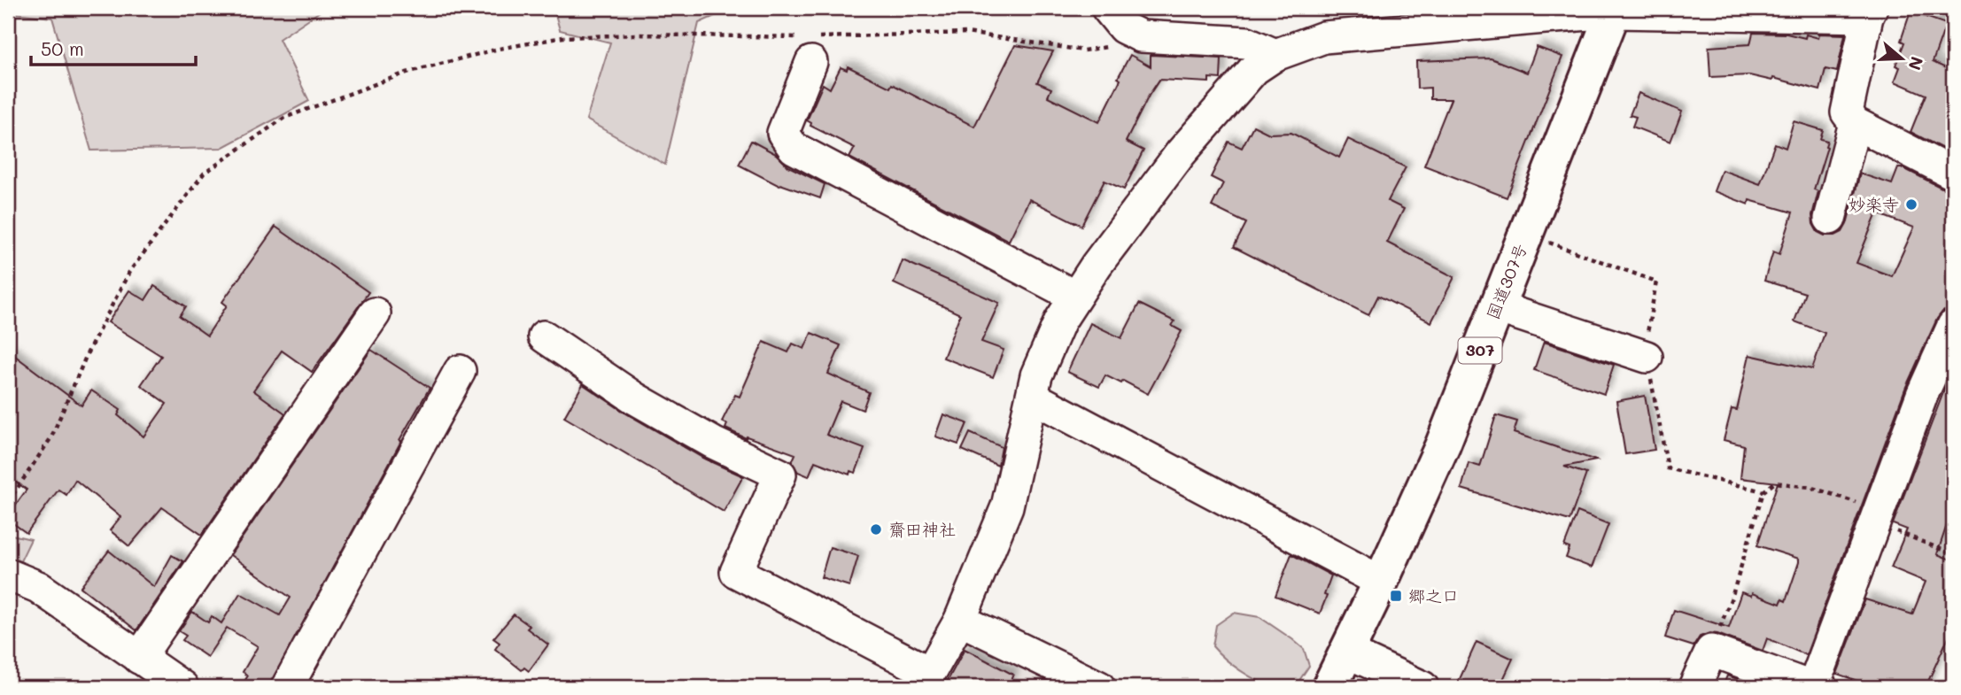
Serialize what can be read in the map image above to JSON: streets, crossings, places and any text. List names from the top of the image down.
{
  "streets": {
    "highway": ["国道307号", "307"]
  },
  "places": {
    "other": ["妙楽寺", "齋田神社"],
    "transit": ["郷之口"]
  },
  "scale_bar": "50 m",
  "north": "right"
}
